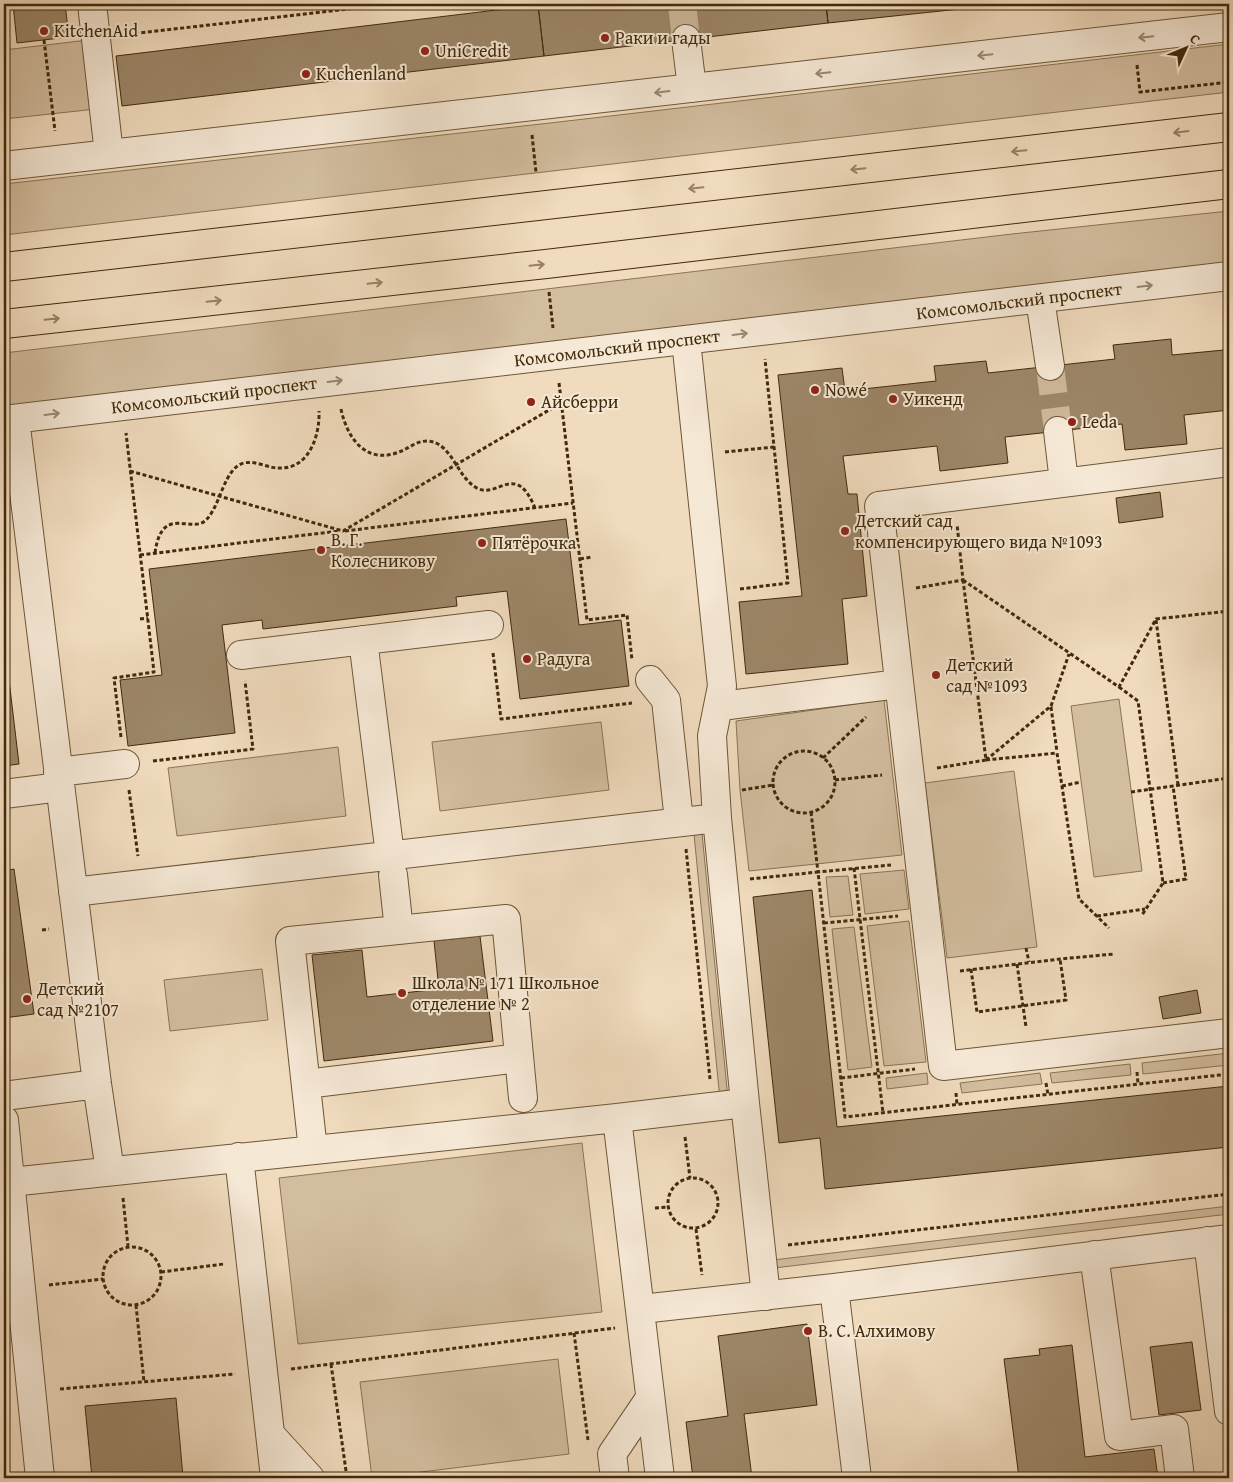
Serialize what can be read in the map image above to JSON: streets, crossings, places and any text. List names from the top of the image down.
{
  "streets": {
    "street": ["Комсомольский проспект"]
  },
  "one_way": ["Комсомольский проспект"],
  "places": [
    "KitchenAid",
    "Раки и гады",
    "UniCredit",
    "Kuchenland",
    "Nowé",
    "Уикенд",
    "Айсберри",
    "Leda",
    "Детский сад компенсирующего вида №1093",
    "Пятёрочка",
    "В. Г. Колесникову",
    "Радуга",
    "Детский сад №1093",
    "Школа № 171 Школьное отделение № 2",
    "Детский сад №2107",
    "В. С. Алхимову"
  ],
  "north": "top right"
}
